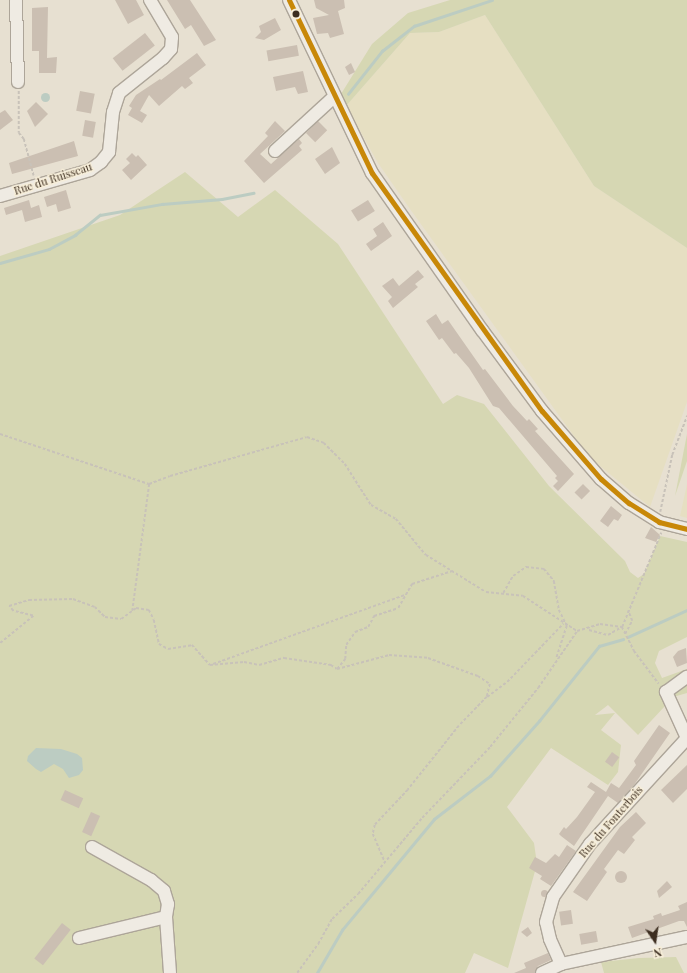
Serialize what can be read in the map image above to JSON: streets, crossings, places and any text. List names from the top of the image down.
{
  "streets": {
    "street": ["Rue du Ruisseau", "Rue du Fonterbois"]
  },
  "north": "bottom"
}
